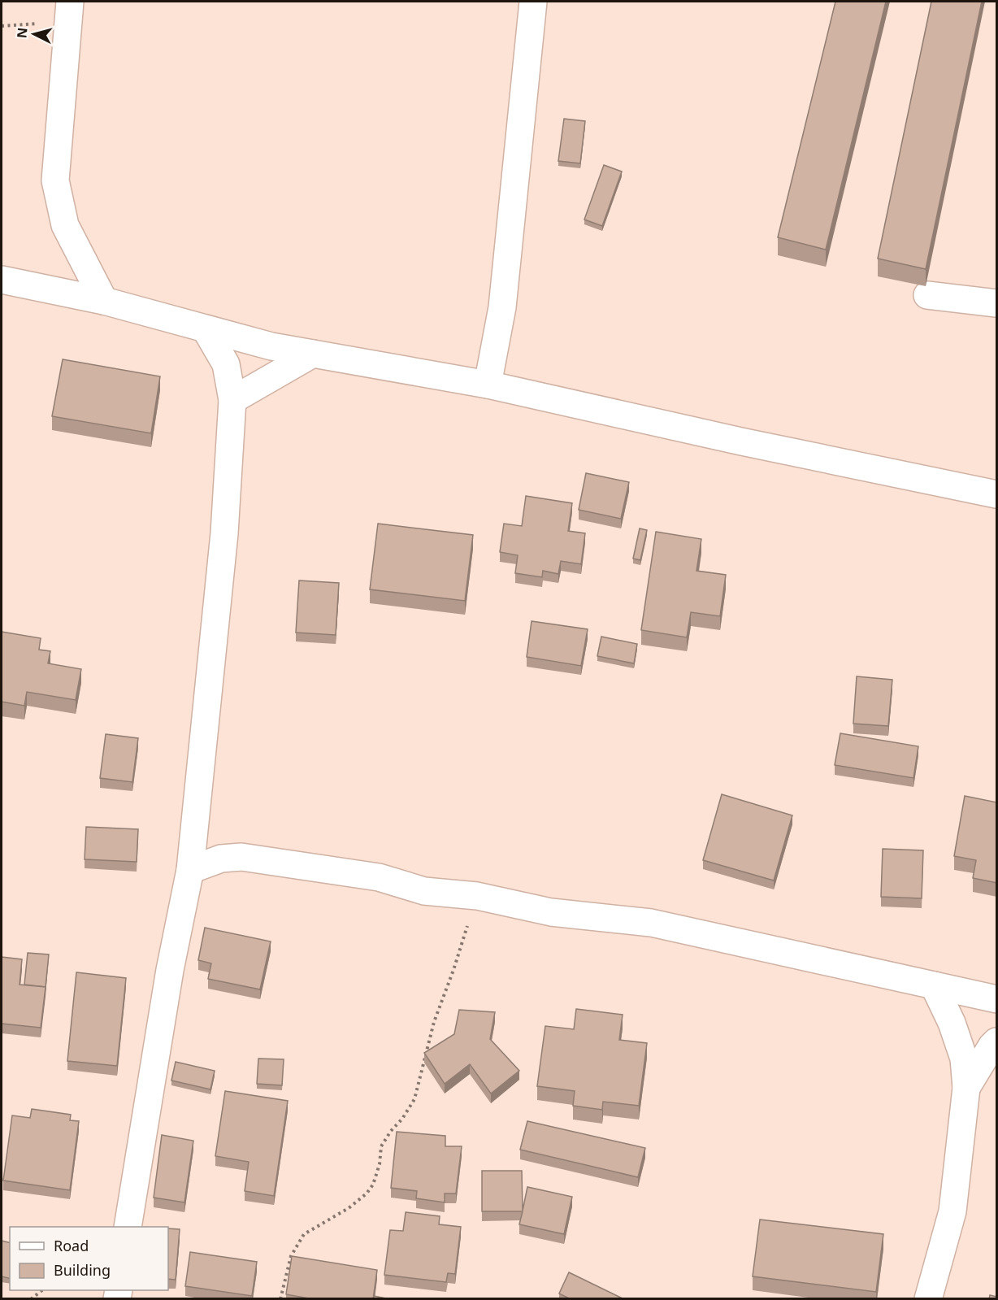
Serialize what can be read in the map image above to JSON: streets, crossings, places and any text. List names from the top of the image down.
{
  "legend": ["Road", "Building"],
  "north": "left"
}
